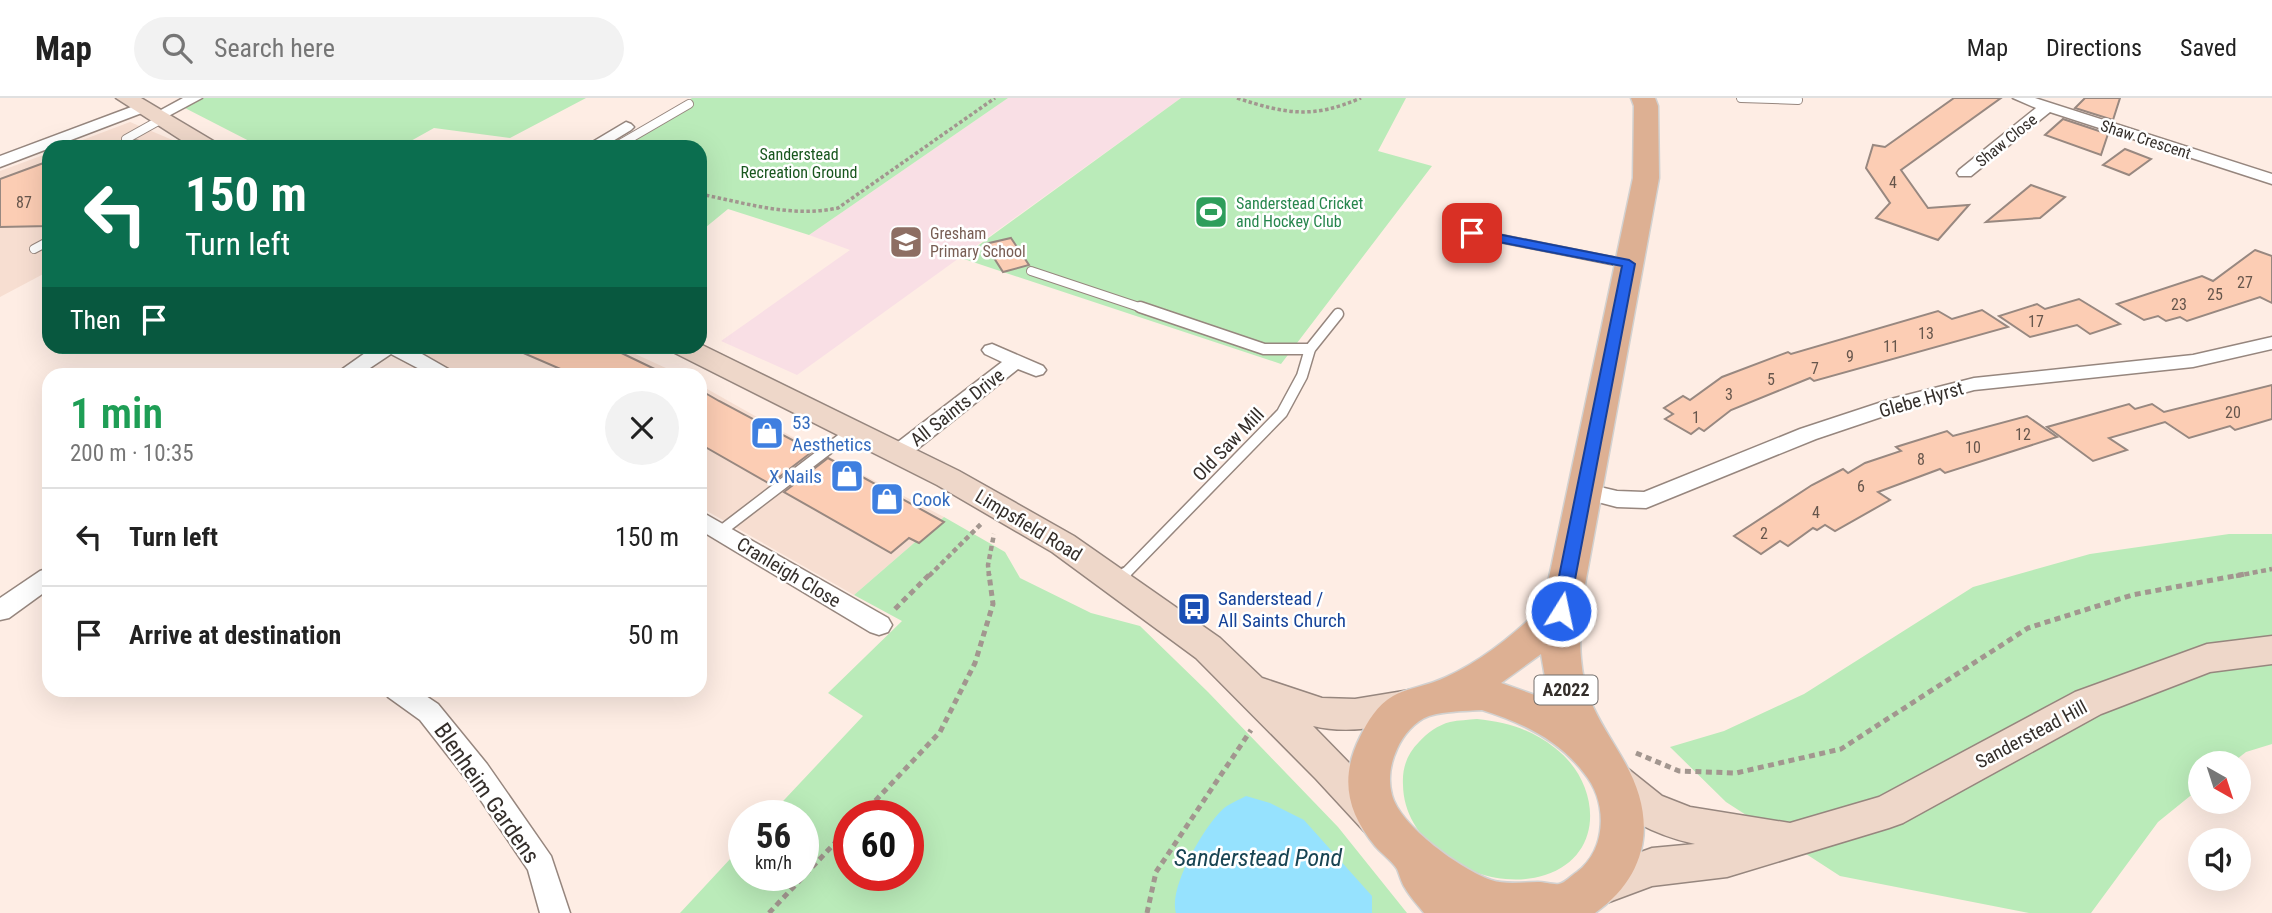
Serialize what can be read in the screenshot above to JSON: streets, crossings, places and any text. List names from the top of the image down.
{
  "streets": {
    "main road": ["Limpsfield Road", "A2022", "Sanderstead Hill"],
    "street": [
      "Shaw Crescent",
      "Shaw Close",
      "Glebe Hyrst",
      "All Saints Drive",
      "Cranleigh Close",
      "Blenheim Gardens"
    ],
    "lane": ["Old Saw Mill"]
  },
  "crossings": [
    ["Shaw Crescent", "Shaw Close"],
    ["Glebe Hyrst", "A2022"],
    ["All Saints Drive", "Limpsfield Road"],
    ["Old Saw Mill", "Limpsfield Road"],
    ["Limpsfield Road", "A2022"],
    ["Limpsfield Road", "Sanderstead Hill"],
    ["A2022", "Sanderstead Hill"]
  ],
  "water": ["Sanderstead Pond"],
  "parks": ["Sanderstead Recreation Ground"],
  "places": {
    "sports": ["Sanderstead Cricket and Hockey Club"],
    "school or university": ["Gresham Primary School"],
    "shop": ["53 Aesthetics", "X Nails", "Cook"],
    "bus stop": ["Sanderstead / All Saints Church"]
  },
  "house_numbers": [
    "4",
    "87",
    "27",
    "25",
    "23",
    "17",
    "13",
    "11",
    "9",
    "7",
    "5",
    "3",
    "20",
    "1",
    "12",
    "10",
    "8",
    "6",
    "4",
    "2"
  ],
  "north": "bottom right",
  "page": {
    "header": "Map",
    "search": "Search here",
    "nav": ["Map", "Directions", "Saved"],
    "turn": ["150 m", "Turn left"],
    "then": "Then",
    "heading": ["1 min", "200 m · 10:35"],
    "list": [
      {
        "name": "Turn left",
        "value": "150 m"
      },
      {
        "name": "Arrive at destination",
        "value": "50 m"
      }
    ],
    "speed": "56 km/h",
    "limit": "60"
  }
}
